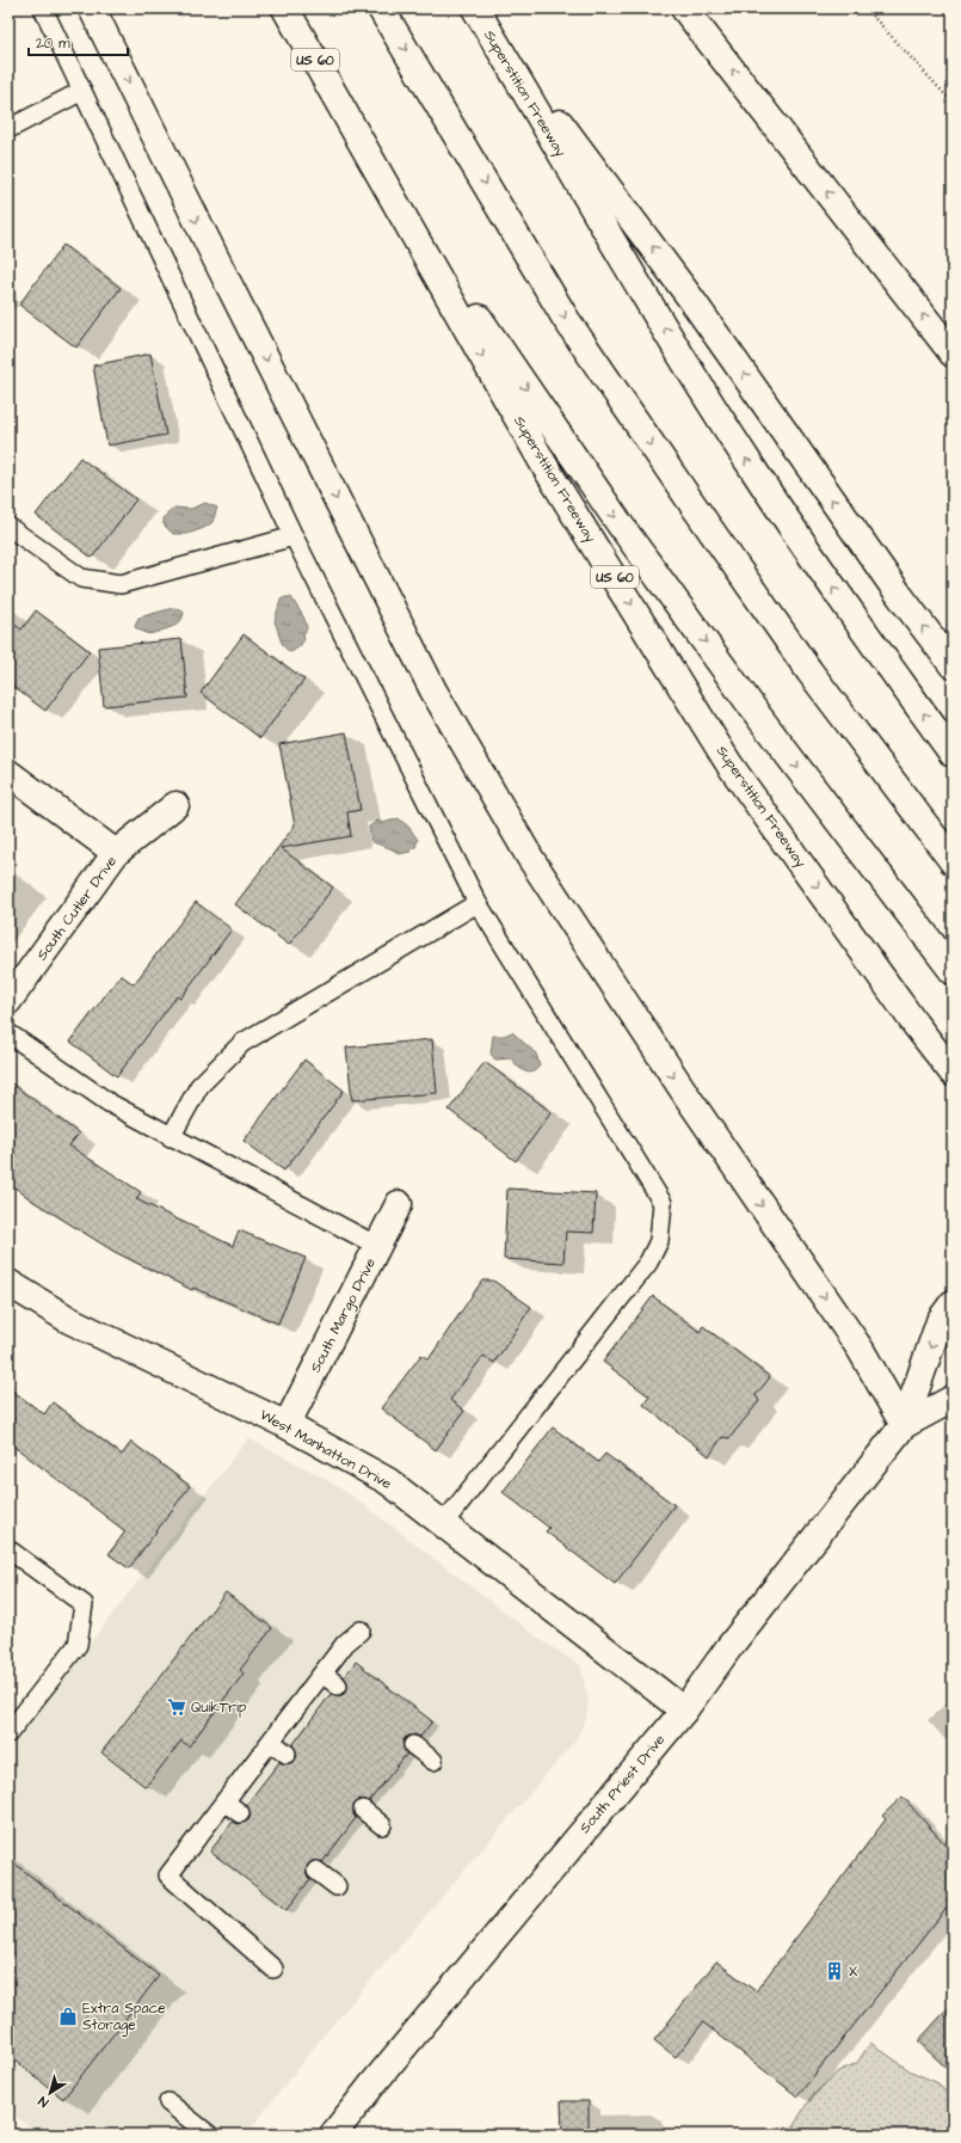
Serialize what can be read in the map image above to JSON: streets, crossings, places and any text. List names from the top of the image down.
{
  "streets": {
    "main road": [
      "US 60",
      "Superstition Freeway",
      "South Cutler Drive",
      "South Margo Drive",
      "West Manhatton Drive",
      "South Priest Drive"
    ]
  },
  "crossings": [
    ["South Margo Drive", "West Manhatton Drive"],
    ["West Manhatton Drive", "South Priest Drive"]
  ],
  "places": {
    "supermarket": ["QuikTrip"],
    "building": ["X"],
    "shop": ["Extra Space Storage"]
  },
  "scale_bar": "20 m",
  "north": "bottom left"
}
